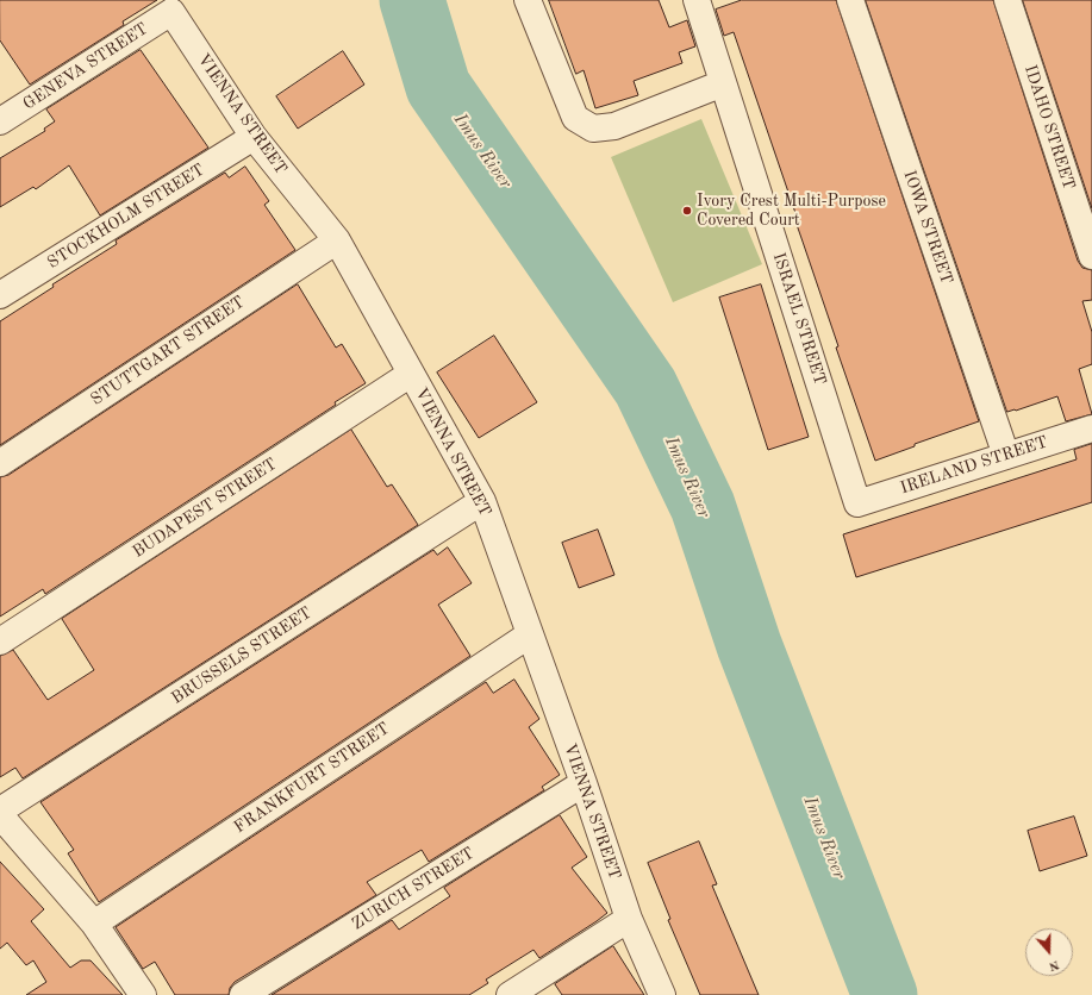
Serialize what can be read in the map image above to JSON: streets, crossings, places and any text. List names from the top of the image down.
{
  "streets": {
    "street": [
      "GENEVA STREET",
      "VIENNA STREET",
      "IDAHO STREET",
      "STOCKHOLM STREET",
      "IOWA STREET",
      "ISRAEL STREET",
      "STUTTGART STREET",
      "IRELAND STREET",
      "BUDAPEST STREET",
      "BRUSSELS STREET",
      "FRANKFURT STREET",
      "ZURICH STREET"
    ]
  },
  "crossings": [
    ["GENEVA STREET", "VIENNA STREET"],
    ["VIENNA STREET", "STOCKHOLM STREET"],
    ["VIENNA STREET", "STUTTGART STREET"],
    ["VIENNA STREET", "BUDAPEST STREET"],
    ["VIENNA STREET", "BRUSSELS STREET"],
    ["VIENNA STREET", "FRANKFURT STREET"],
    ["VIENNA STREET", "ZURICH STREET"],
    ["IOWA STREET", "IRELAND STREET"],
    ["ISRAEL STREET", "IRELAND STREET"]
  ],
  "water": ["Imus River"],
  "places": ["Ivory Crest Multi-Purpose Covered Court"],
  "north": "bottom"
}
